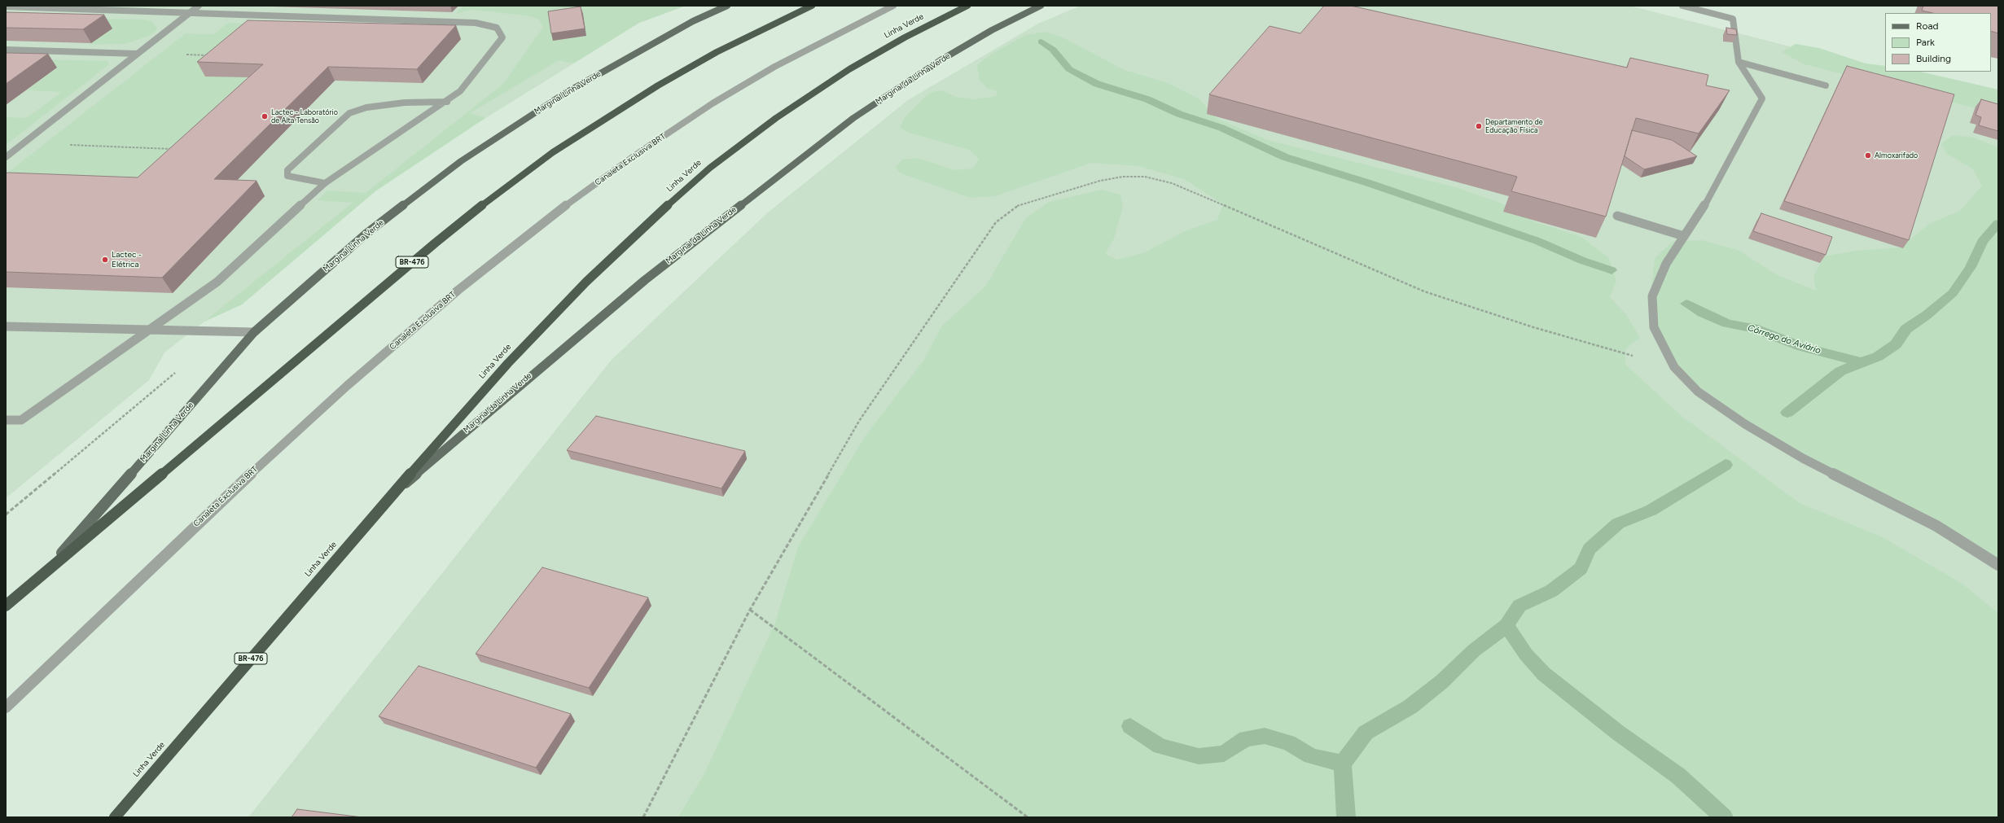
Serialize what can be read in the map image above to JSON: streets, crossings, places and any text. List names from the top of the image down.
{
  "streets": {
    "highway": ["Linha Verde", "BR-476"],
    "main road": ["Marginal da Linha Verde", "Marginal Linha Verde"],
    "street": ["Canaleta Exclusiva BRT"]
  },
  "crossings": [
    ["Linha Verde", "Marginal da Linha Verde"],
    ["Marginal Linha Verde", "BR-476"]
  ],
  "water": ["Córrego do Aviário"],
  "places": [
    "Lactec - Laboratório de Alta Tensão",
    "Departamento de Educação Física",
    "Almoxarifado",
    "Lactec - Elétrica"
  ],
  "legend": ["Road", "Park", "Building"]
}
